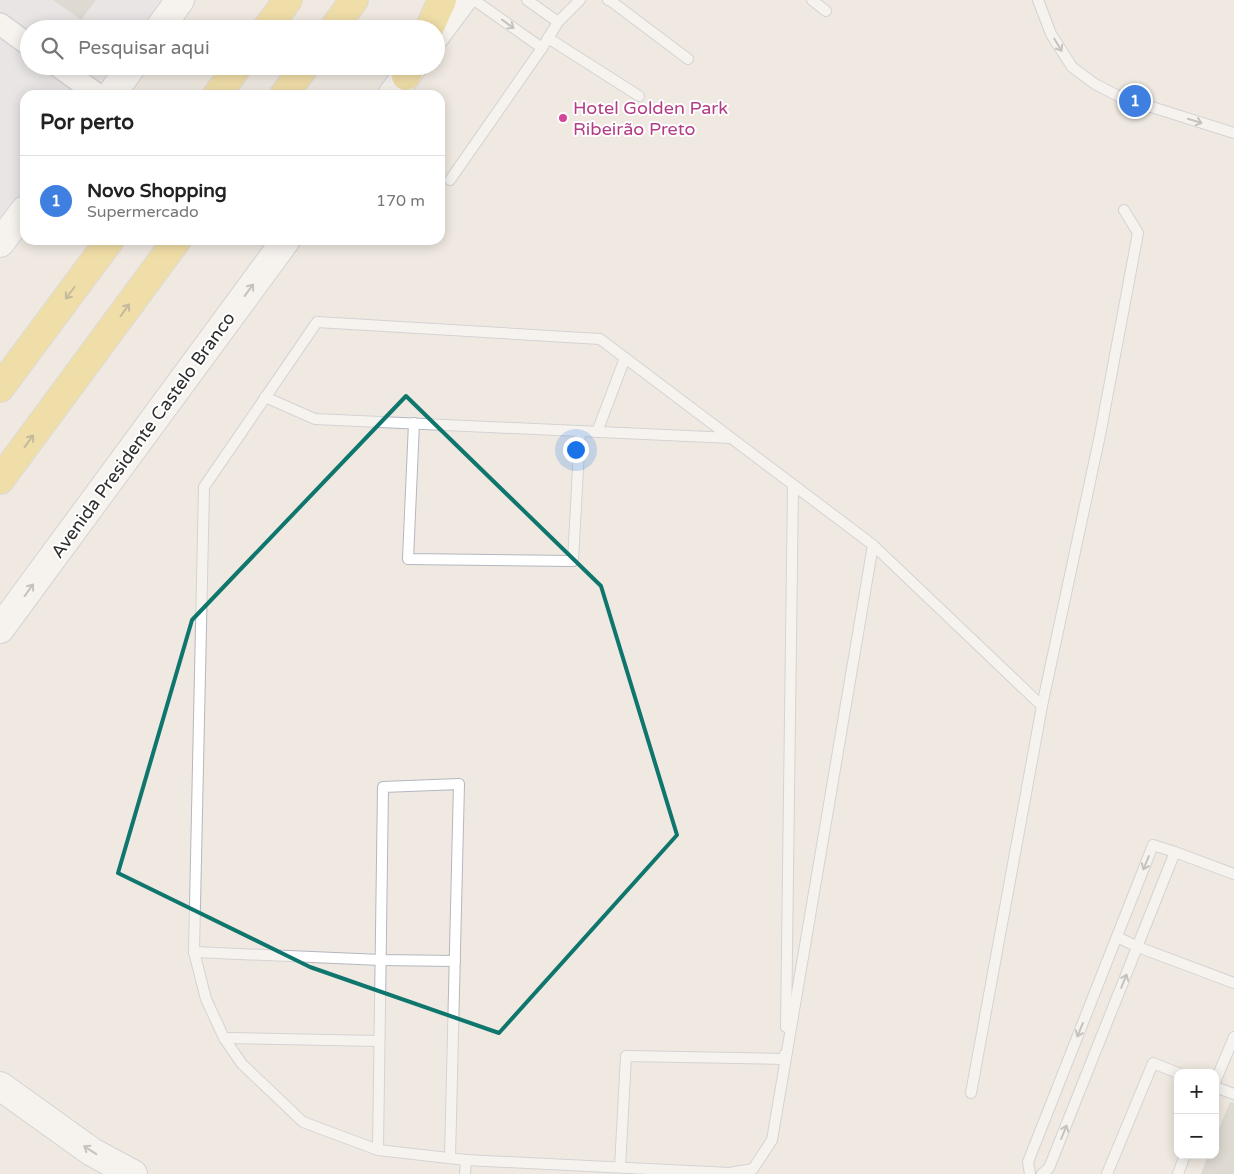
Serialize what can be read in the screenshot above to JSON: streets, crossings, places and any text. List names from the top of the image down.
{
  "streets": {
    "main road": ["Avenida Presidente Castelo Branco"]
  },
  "places": ["Hotel Golden Park Ribeirão Preto"],
  "page": {
    "search": "Pesquisar aqui",
    "pins": "1",
    "heading": "Por perto",
    "list": [
      {
        "mark": "1",
        "name": "Novo Shopping",
        "note": "Supermercado",
        "value": "170 m"
      }
    ],
    "map_buttons": ["+", "−"]
  }
}
